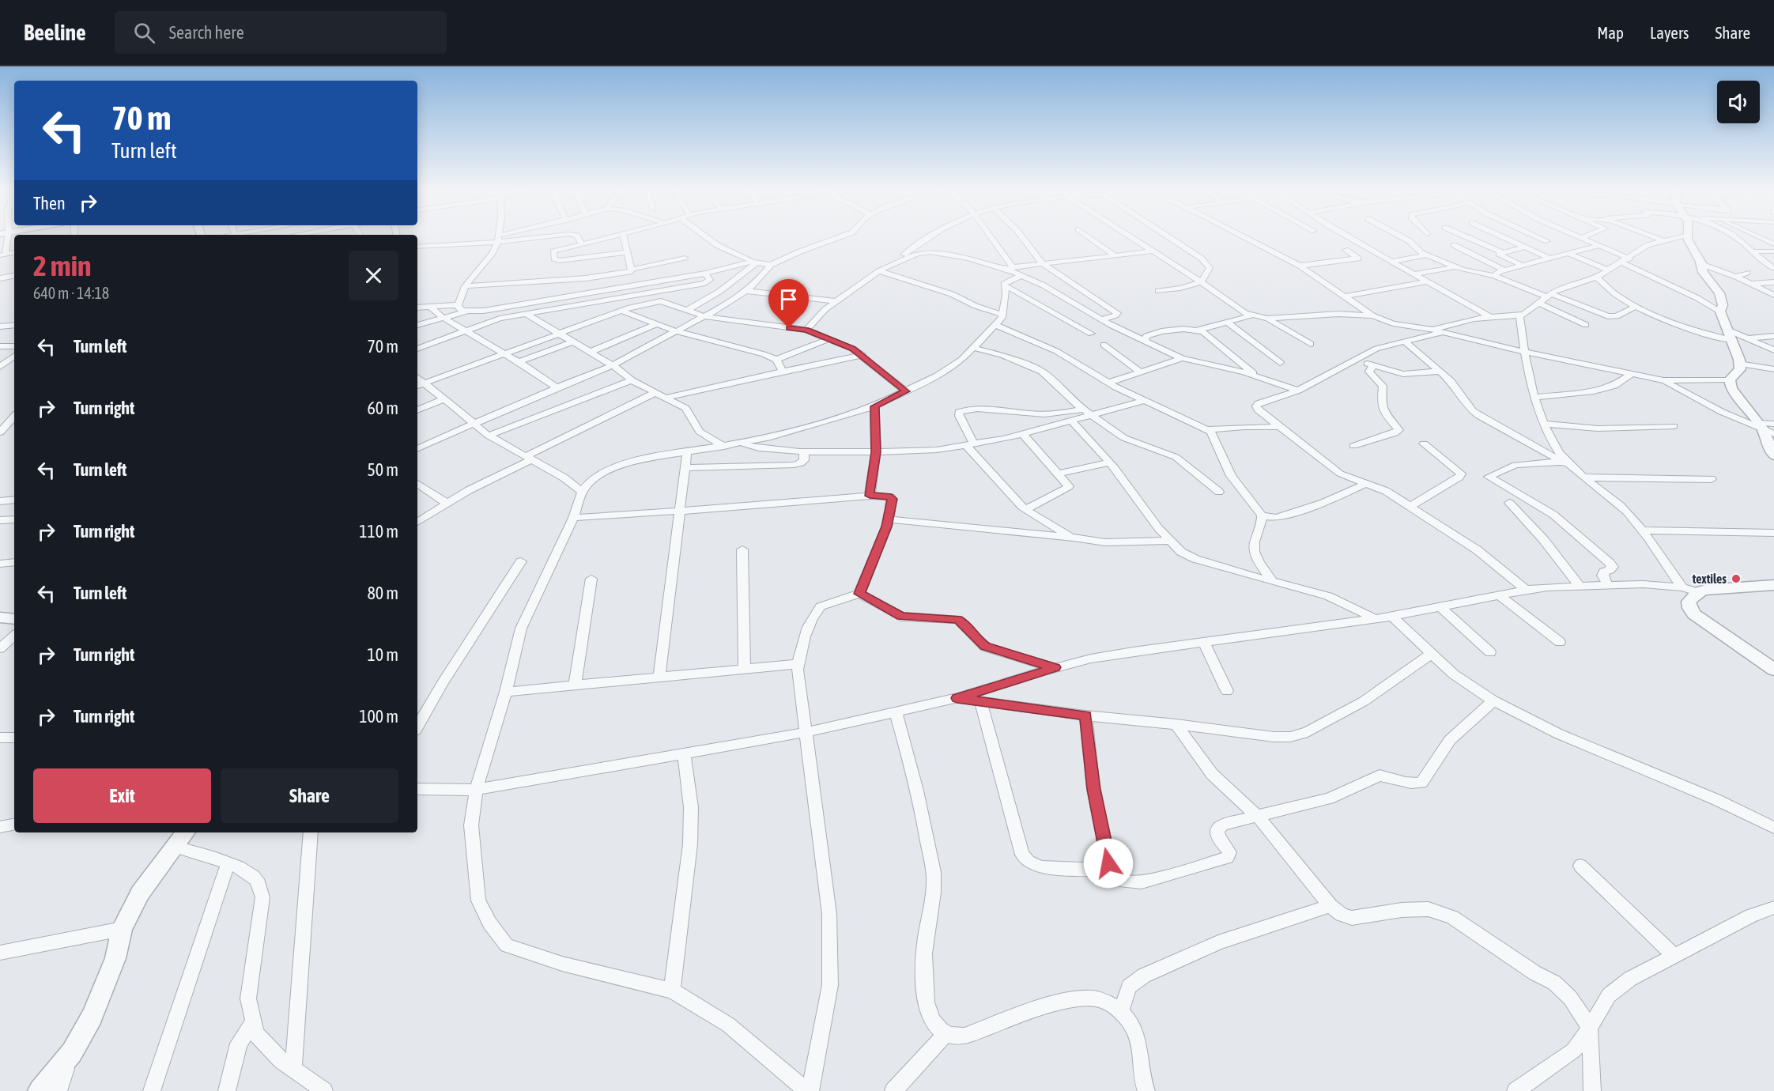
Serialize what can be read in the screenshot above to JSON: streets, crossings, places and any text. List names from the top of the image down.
{
  "places": ["textiles"],
  "page": {
    "header": "Beeline",
    "search": "Search here",
    "nav": ["Map", "Layers", "Share"],
    "turn": ["70 m", "Turn left"],
    "then": "Then",
    "heading": ["2 min", "640 m · 14:18"],
    "list": [
      {
        "name": "Turn left",
        "value": "70 m"
      },
      {
        "name": "Turn right",
        "value": "60 m"
      },
      {
        "name": "Turn left",
        "value": "50 m"
      },
      {
        "name": "Turn right",
        "value": "110 m"
      },
      {
        "name": "Turn left",
        "value": "80 m"
      },
      {
        "name": "Turn right",
        "value": "10 m"
      },
      {
        "name": "Turn right",
        "value": "100 m"
      }
    ],
    "buttons": ["Exit", "Share"]
  }
}
